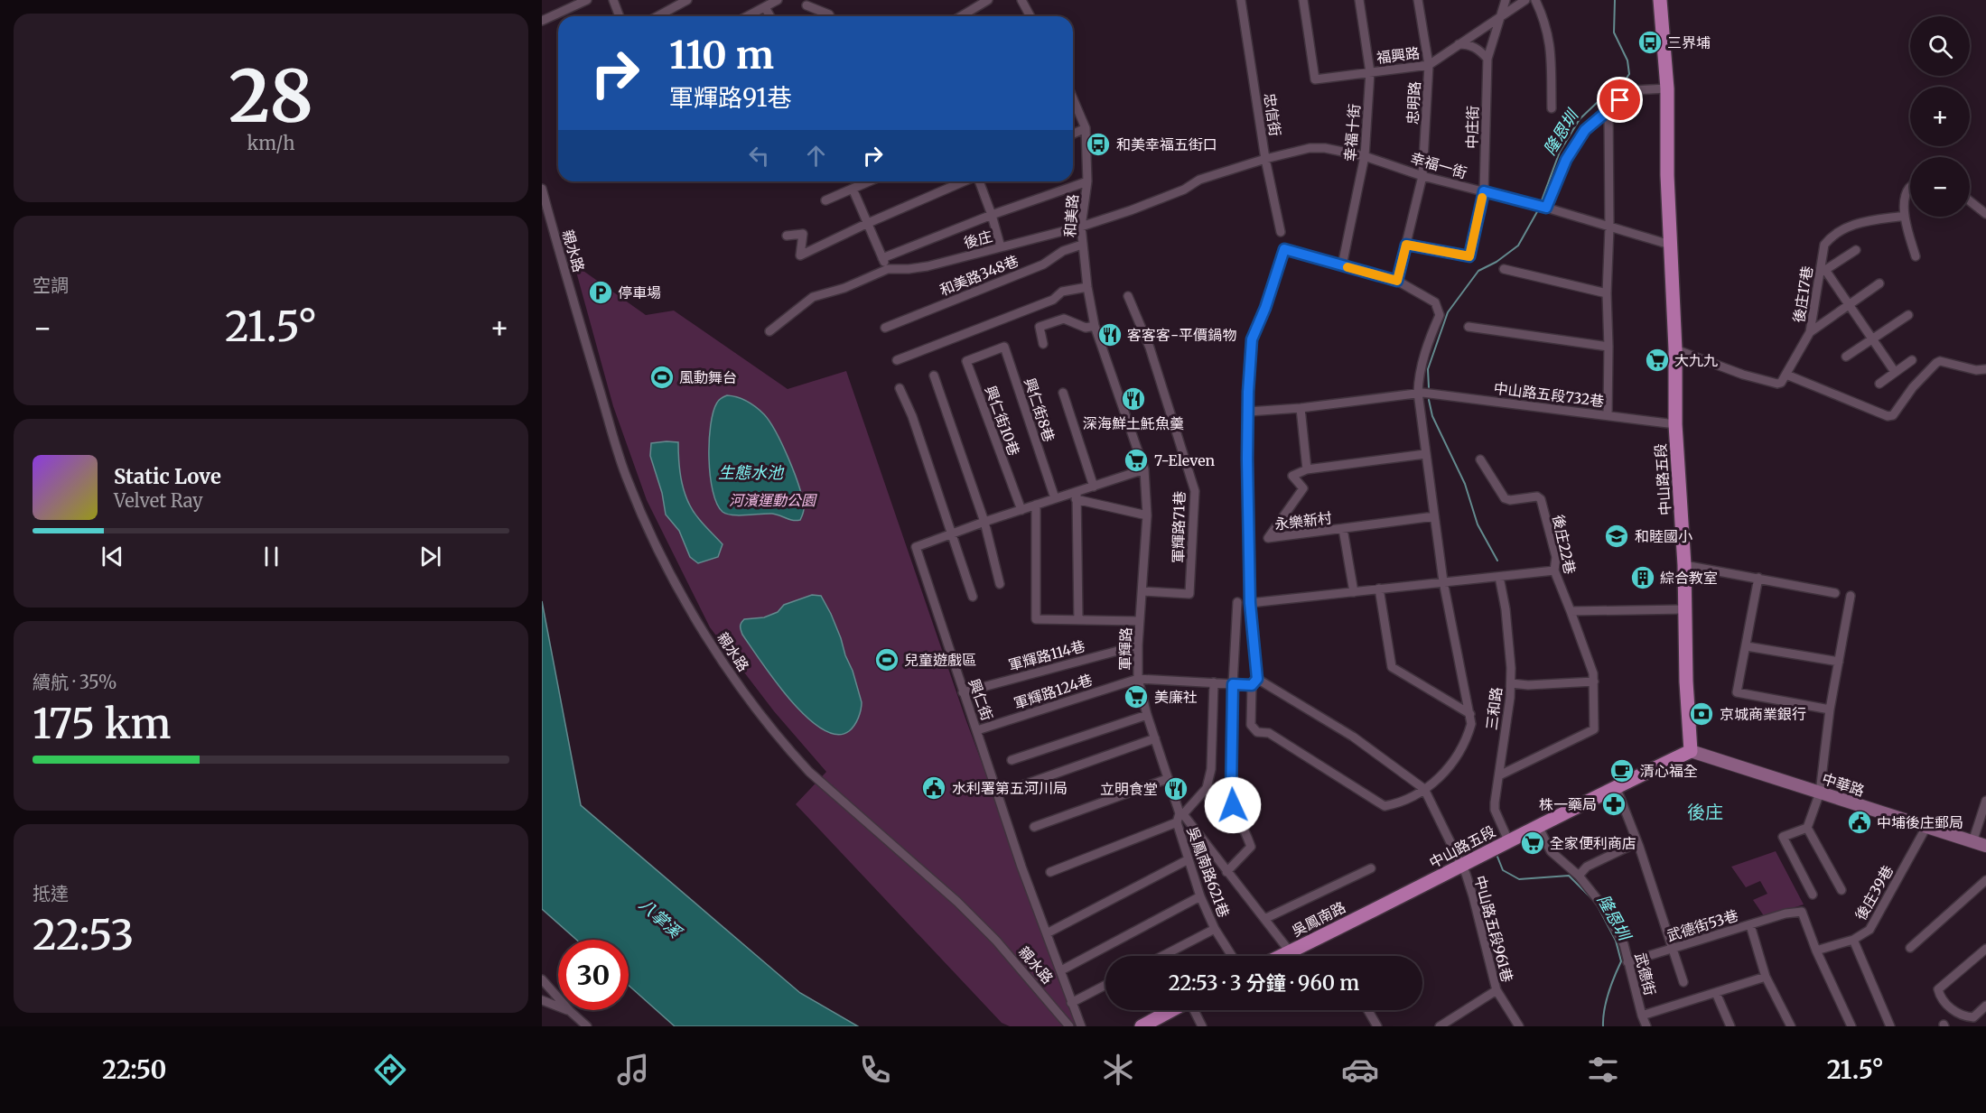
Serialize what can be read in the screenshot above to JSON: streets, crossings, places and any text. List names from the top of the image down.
{
  "streets": {
    "main road": ["中山路五段", "中華路", "吳鳳南路"],
    "street": [
      "福興路",
      "忠明路",
      "忠信街",
      "中庄街",
      "幸福十街",
      "幸福一街",
      "和美路",
      "後庄",
      "親水路",
      "和美路348巷",
      "後庄17巷",
      "中山路五段732巷",
      "興仁街8巷",
      "興仁街10巷",
      "永樂新村",
      "軍輝路71巷",
      "後庄22巷",
      "軍輝路",
      "軍輝路114巷",
      "軍輝路124巷",
      "興仁街",
      "三和路",
      "吳鳳南路621巷",
      "後庄39巷",
      "武德街53巷",
      "中山路五段961巷",
      "武德街"
    ]
  },
  "crossings": [
    ["福興路", "忠明路"],
    ["福興路", "中庄街"],
    ["福興路", "幸福十街"],
    ["忠明路", "幸福一街"],
    ["忠信街", "幸福一街"],
    ["中庄街", "幸福一街"],
    ["幸福十街", "幸福一街"],
    ["幸福一街", "後庄"],
    ["幸福一街", "中山路五段"],
    ["和美路", "後庄"],
    ["和美路", "和美路348巷"],
    ["和美路", "軍輝路"],
    ["中山路五段732巷", "中山路五段"],
    ["興仁街8巷", "興仁街10巷"],
    ["興仁街8巷", "興仁街"],
    ["興仁街10巷", "興仁街"],
    ["中山路五段", "三和路"],
    ["中山路五段", "中華路"],
    ["中山路五段", "吳鳳南路"],
    ["中山路五段", "中山路五段961巷"],
    ["中山路五段", "武德街"],
    ["軍輝路71巷", "軍輝路"],
    ["後庄22巷", "三和路"],
    ["軍輝路", "軍輝路114巷"],
    ["軍輝路", "軍輝路124巷"],
    ["軍輝路", "興仁街"],
    ["軍輝路", "吳鳳南路621巷"],
    ["軍輝路", "吳鳳南路"],
    ["軍輝路114巷", "興仁街"],
    ["軍輝路124巷", "興仁街"],
    ["中華路", "後庄39巷"],
    ["武德街53巷", "武德街"]
  ],
  "districts": ["後庄"],
  "water": ["隆恩圳", "生態水池", "八掌溪"],
  "parks": ["河濱運動公園"],
  "places": {
    "bus stop": ["三界埔", "和美幸福五街口"],
    "parking": ["停車場"],
    "restaurant": ["客客客-平價鍋物", "深海鮮土魠魚羹", "立明食堂"],
    "supermarket": [
      "大九九",
      "7-Eleven",
      "美廉社",
      "全家便利商店"
    ],
    "sports": ["風動舞台", "兒童遊戲區"],
    "school or university": ["和睦國小"],
    "building": ["綜合教室"],
    "bank": ["京城商業銀行"],
    "cafe": ["清心福全"],
    "public building": ["水利署第五河川局", "中埔後庄郵局"],
    "pharmacy": ["株一藥局"]
  },
  "page": {
    "tile": [
      ["28", "km/h"],
      "空調",
      ["續航 · 35%", "175 km"],
      ["抵達", "22:53"]
    ],
    "map_buttons": ["+", "−"],
    "turn": ["110 m", "軍輝路91巷"],
    "heat": ["−", "21.5°", "+"],
    "song": ["Static Love", "Velvet Ray"],
    "limit": "30",
    "trip": "22:53 · 3 分鐘 · 960 m",
    "tabs": ["22:50", "21.5°"]
  }
}
